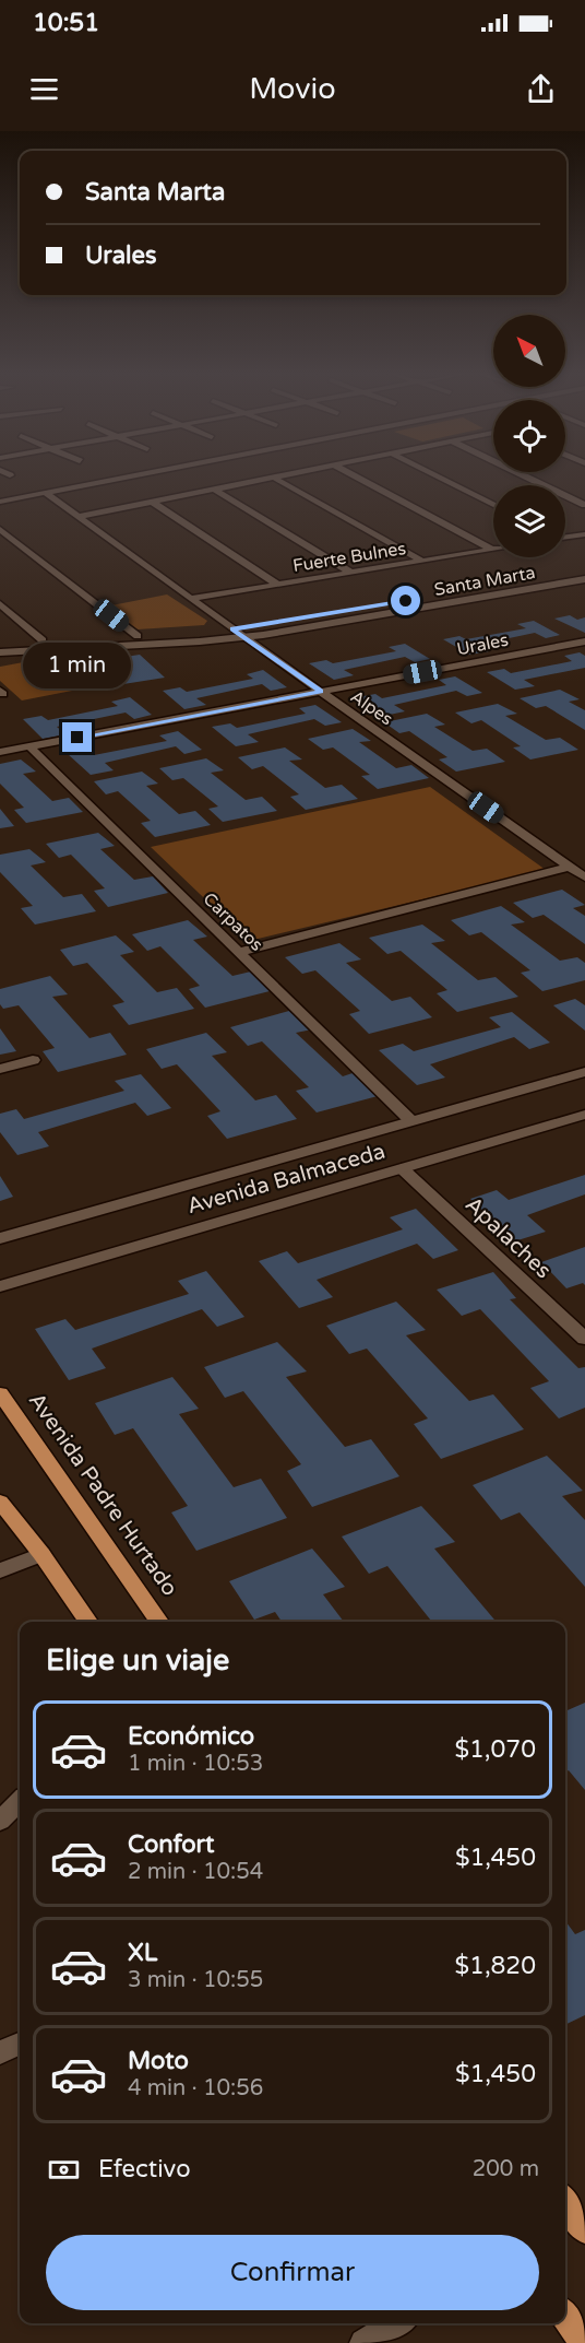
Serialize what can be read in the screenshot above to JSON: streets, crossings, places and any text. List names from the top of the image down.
{
  "streets": {
    "main road": ["Avenida Padre Hurtado"],
    "street": [
      "Fuerte Bulnes",
      "Santa Marta",
      "Urales",
      "Alpes",
      "Carpatos",
      "Avenida Balmaceda",
      "Apalaches"
    ]
  },
  "crossings": [
    ["Fuerte Bulnes", "Alpes"],
    ["Santa Marta", "Alpes"],
    ["Urales", "Alpes"],
    ["Urales", "Carpatos"],
    ["Carpatos", "Avenida Balmaceda"],
    ["Avenida Balmaceda", "Apalaches"]
  ],
  "north": "top left",
  "page": {
    "status": "10:51",
    "header": "Movio",
    "banner": ["Santa Marta", "Urales"],
    "bubble": "1 min",
    "heading": "Elige un viaje",
    "list": [
      {
        "name": "Económico",
        "note": "1 min · 10:53",
        "value": "$1,070"
      },
      {
        "name": "Confort",
        "note": "2 min · 10:54",
        "value": "$1,450"
      },
      {
        "name": "XL",
        "note": "3 min · 10:55",
        "value": "$1,820"
      },
      {
        "name": "Moto",
        "note": "4 min · 10:56",
        "value": "$1,450"
      }
    ],
    "pay": ["Efectivo", "200 m"],
    "buttons": "Confirmar"
  }
}
